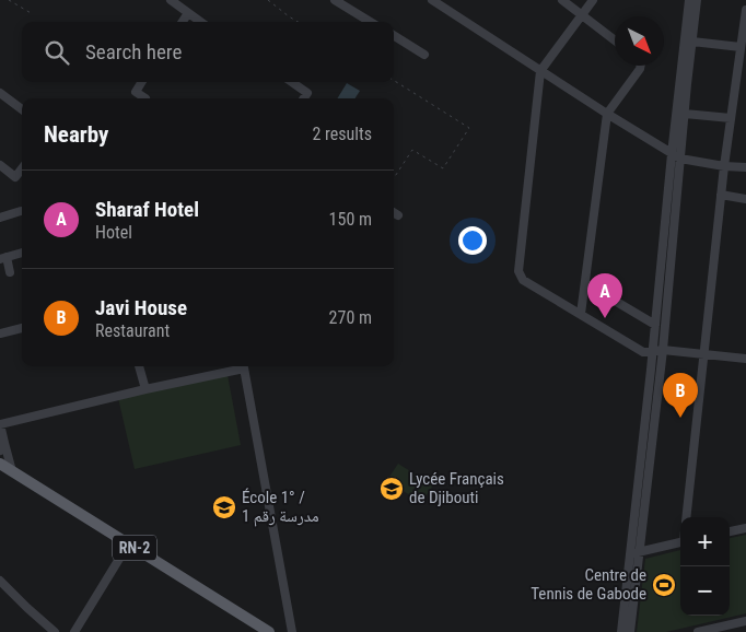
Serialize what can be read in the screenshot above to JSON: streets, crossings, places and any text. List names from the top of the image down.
{
  "streets": {
    "main road": ["RN-2"]
  },
  "places": {
    "school or university": ["Lycée Français de Djibouti", "École 1° / مدرسة رقم 1"],
    "sports": ["Centre de Tennis de Gabode"]
  },
  "north": "bottom right",
  "page": {
    "search": "Search here",
    "heading": ["Nearby", "2 results"],
    "list": [
      {
        "mark": "A",
        "name": "Sharaf Hotel",
        "note": "Hotel",
        "value": "150 m"
      },
      {
        "mark": "B",
        "name": "Javi House",
        "note": "Restaurant",
        "value": "270 m"
      }
    ],
    "pins": ["A", "B"],
    "map_buttons": ["+", "−"]
  }
}
